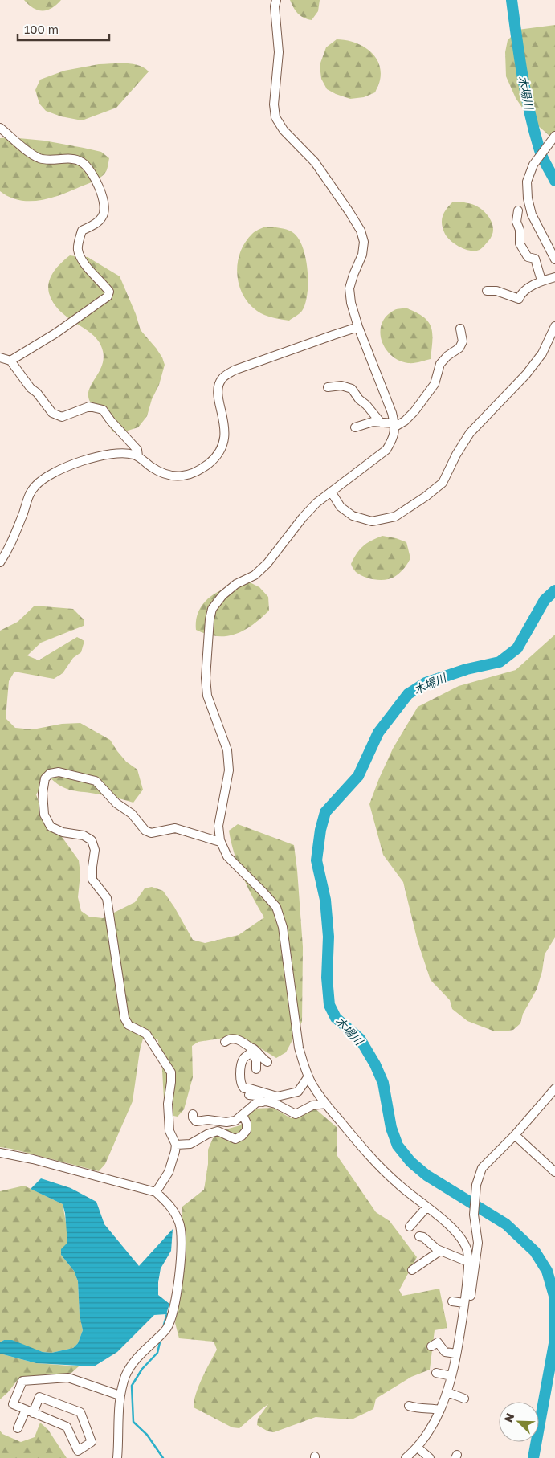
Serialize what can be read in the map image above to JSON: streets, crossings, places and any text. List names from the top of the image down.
{
  "water": ["木場川"],
  "scale_bar": "100 m",
  "north": "top left"
}
